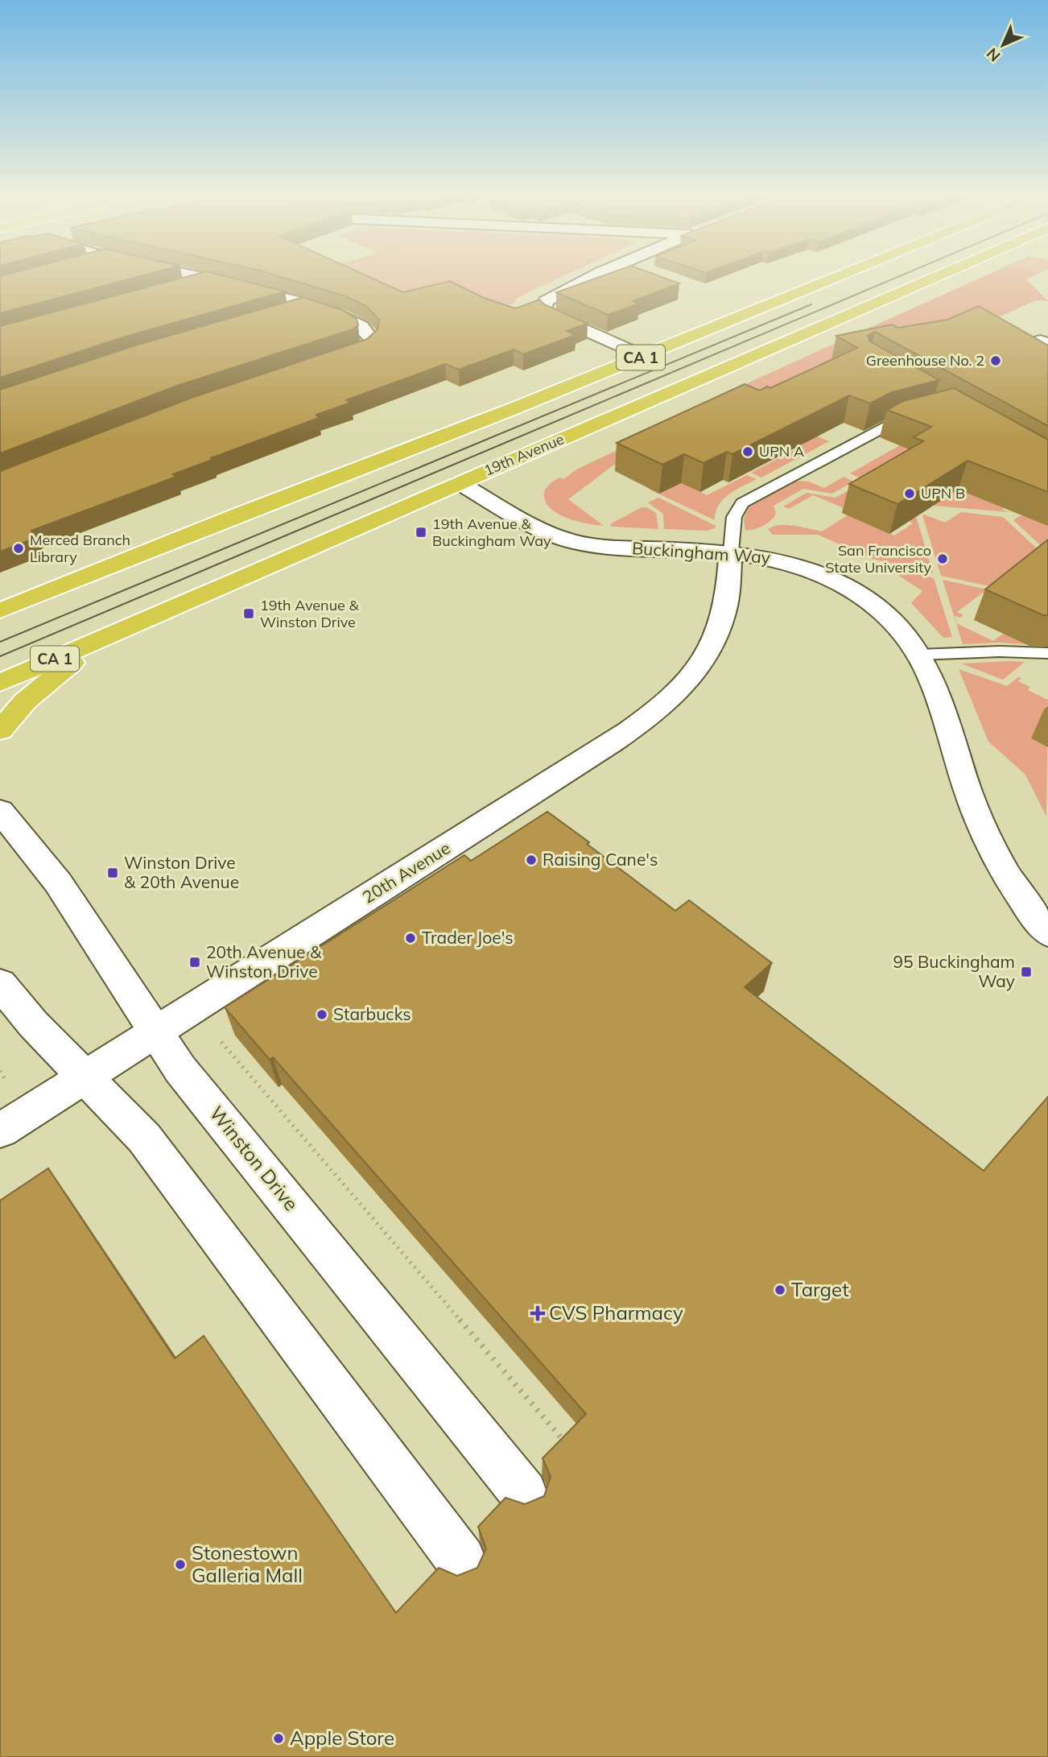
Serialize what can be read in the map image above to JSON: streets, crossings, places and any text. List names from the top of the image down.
{
  "streets": {
    "highway": ["CA 1", "19th Avenue"],
    "street": ["Buckingham Way", "20th Avenue", "Winston Drive"]
  },
  "crossings": [
    ["19th Avenue", "Buckingham Way"],
    ["Buckingham Way", "20th Avenue"],
    ["20th Avenue", "Winston Drive"]
  ],
  "places": {
    "other": [
      "Greenhouse No. 2",
      "UPN A",
      "UPN B",
      "Merced Branch Library",
      "San Francisco State University",
      "Raising Cane's",
      "Trader Joe's",
      "Starbucks",
      "Target",
      "Stonestown Galleria Mall",
      "Apple Store"
    ],
    "transit": [
      "19th Avenue & Buckingham Way",
      "19th Avenue & Winston Drive",
      "Winston Drive & 20th Avenue",
      "20th Avenue & Winston Drive",
      "95 Buckingham Way"
    ],
    "health": ["CVS Pharmacy"]
  },
  "north": "bottom left"
}
